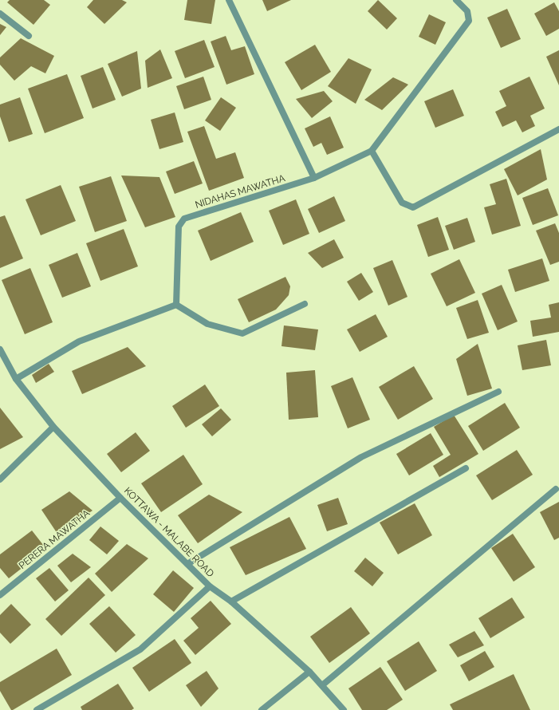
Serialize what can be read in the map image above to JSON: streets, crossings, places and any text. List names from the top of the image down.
{
  "streets": {
    "street": ["NIDAHAS MAWATHA", "KOTTAWA - MALABE ROAD", "PERERA MAWATHA"]
  },
  "crossings": [
    ["KOTTAWA - MALABE ROAD", "PERERA MAWATHA"]
  ]
}
